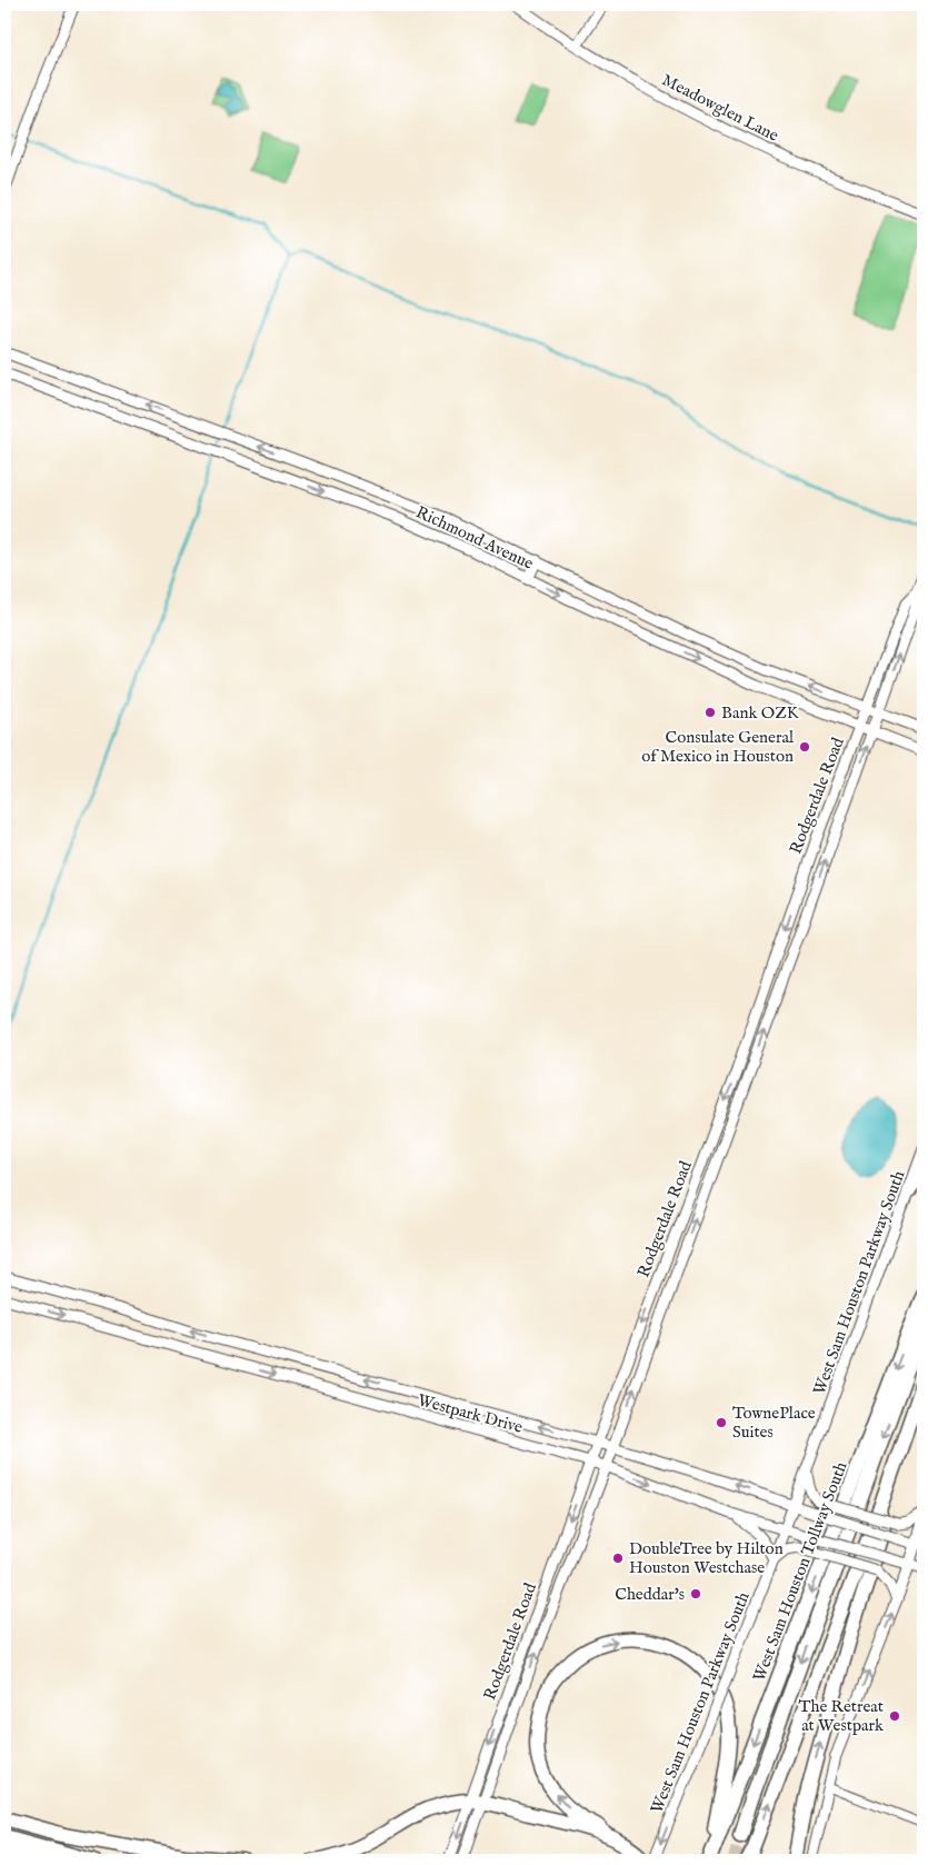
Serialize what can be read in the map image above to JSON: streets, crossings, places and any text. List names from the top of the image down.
{
  "streets": {
    "highway": ["West Sam Houston Tollway South"],
    "main road": [
      "Meadowglen Lane",
      "Richmond Avenue",
      "Rodgerdale Road",
      "West Sam Houston Parkway South",
      "Westpark Drive"
    ]
  },
  "crossings": [
    ["Richmond Avenue", "Rodgerdale Road"],
    ["Rodgerdale Road", "Westpark Drive"],
    ["West Sam Houston Parkway South", "Westpark Drive"]
  ],
  "one_way": ["West Sam Houston Parkway South"],
  "places": [
    "Bank OZK",
    "Consulate General of Mexico in Houston",
    "TownePlace Suites",
    "DoubleTree by Hilton Houston Westchase",
    "Cheddar's",
    "The Retreat at Westpark"
  ]
}
